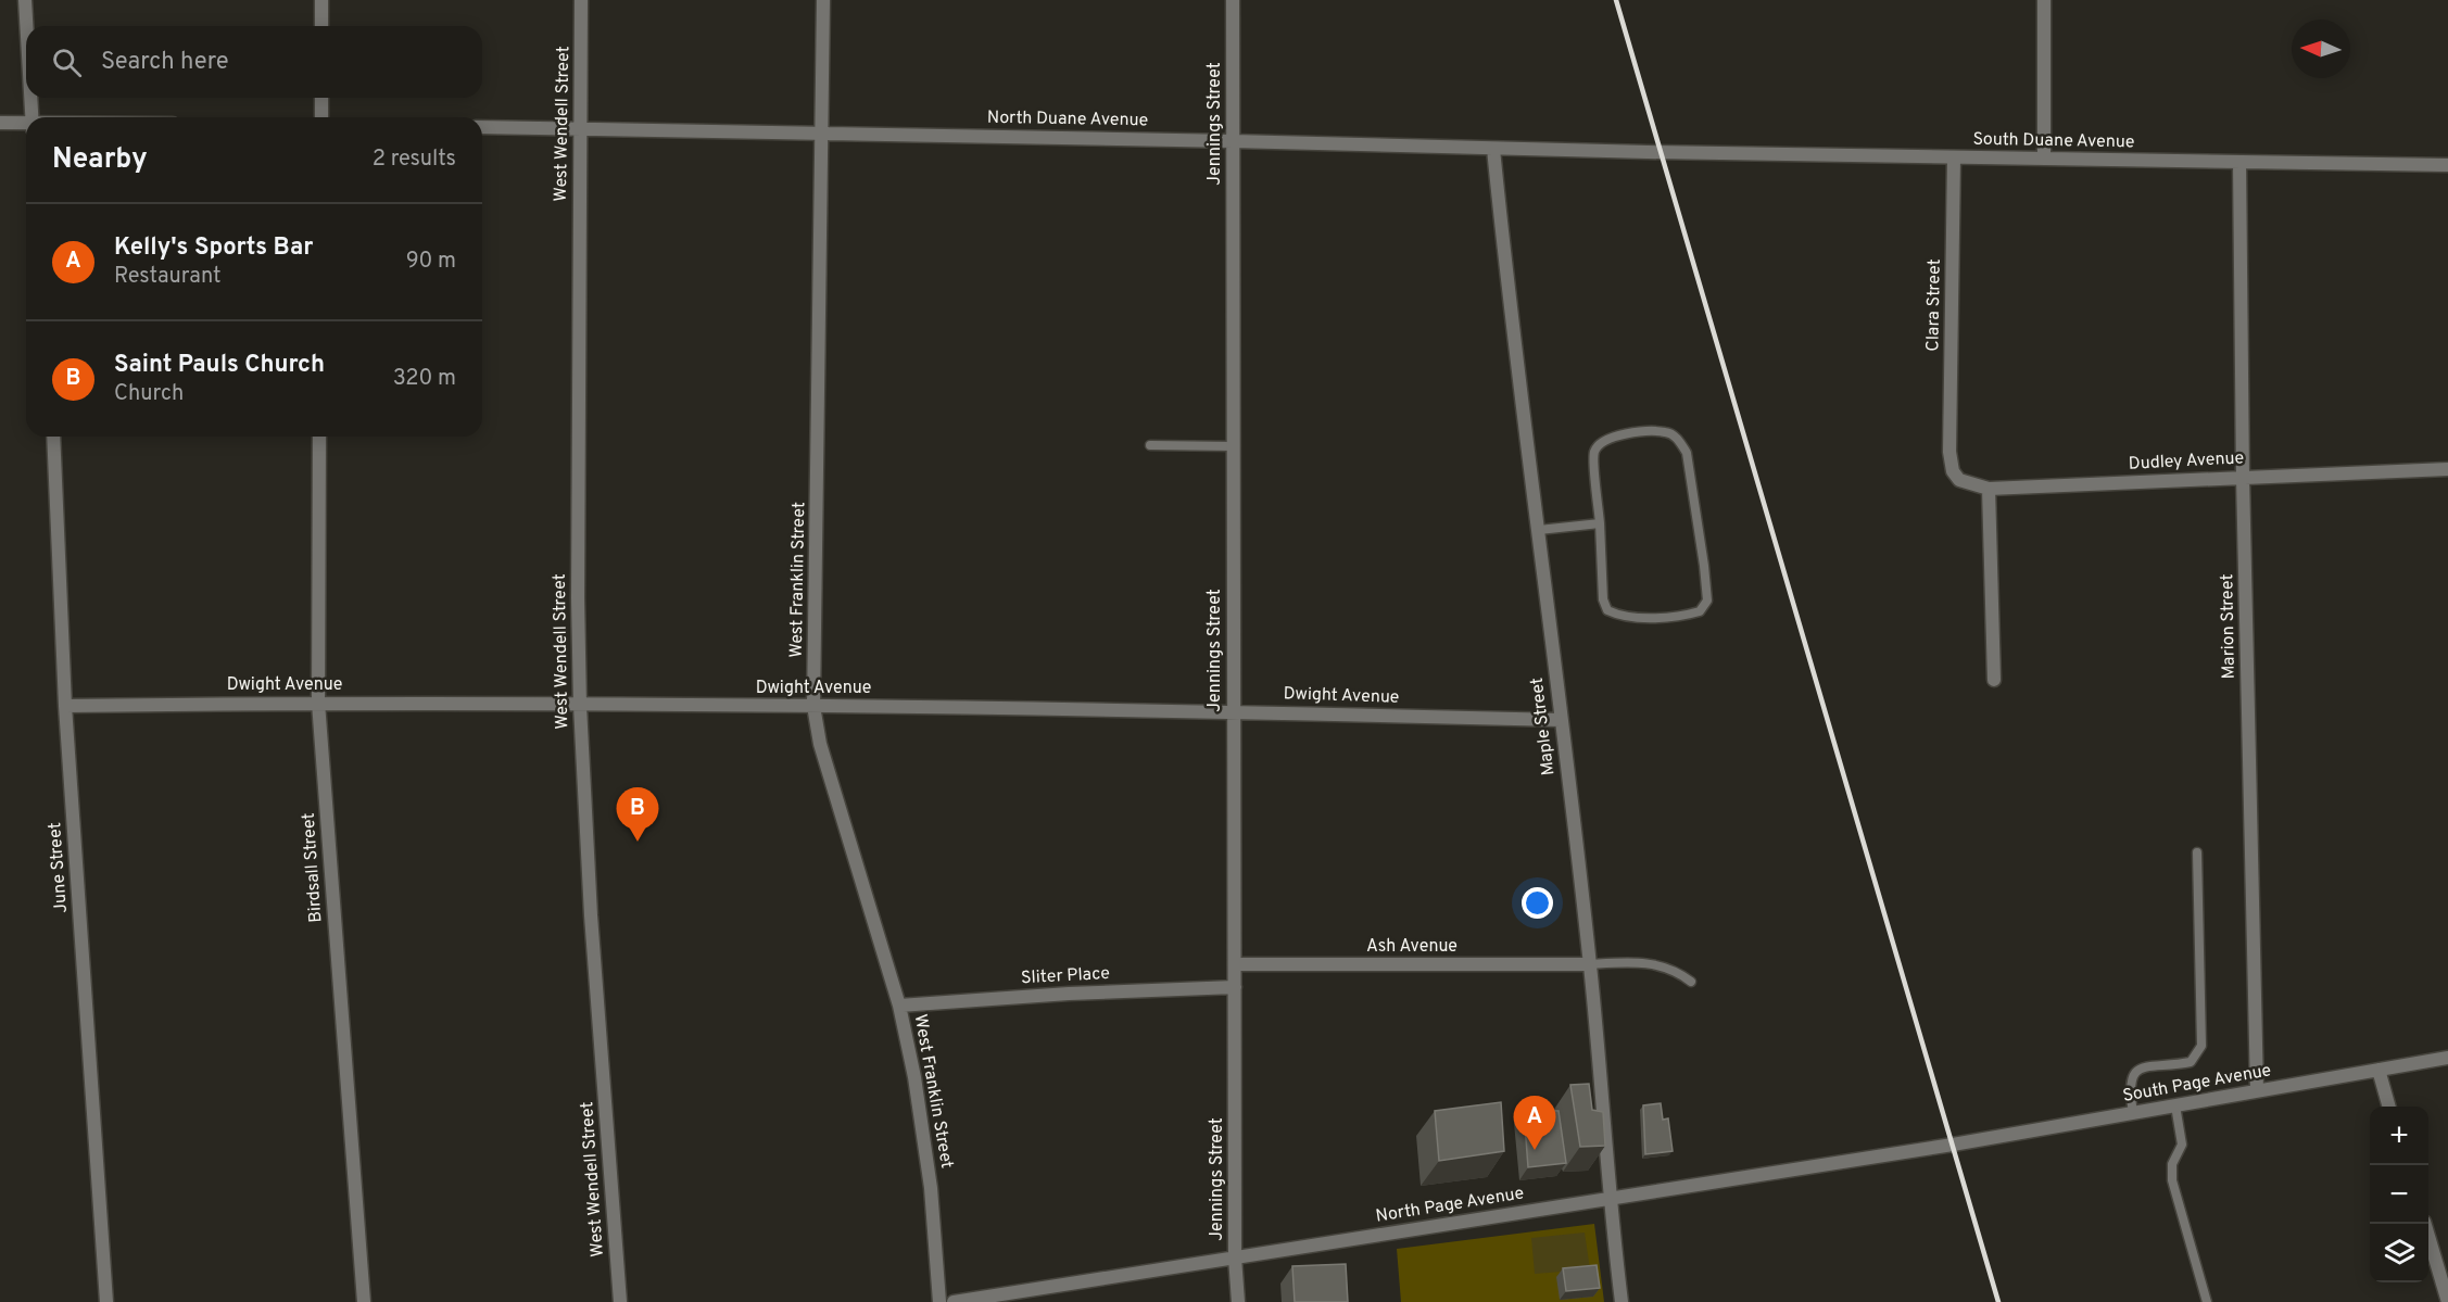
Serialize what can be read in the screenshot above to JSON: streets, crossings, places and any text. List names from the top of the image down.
{
  "streets": {
    "street": [
      "North Duane Avenue",
      "West Wendell Street",
      "Jennings Street",
      "South Duane Avenue",
      "Clara Street",
      "Dudley Avenue",
      "West Franklin Street",
      "Marion Street",
      "Dwight Avenue",
      "Maple Street",
      "June Street",
      "Birdsall Street",
      "Ash Avenue",
      "Sliter Place",
      "South Page Avenue",
      "North Page Avenue"
    ]
  },
  "crossings": [
    ["North Duane Avenue", "West Wendell Street"],
    ["North Duane Avenue", "Jennings Street"],
    ["North Duane Avenue", "South Duane Avenue"],
    ["North Duane Avenue", "West Franklin Street"],
    ["North Duane Avenue", "Maple Street"],
    ["West Wendell Street", "Dwight Avenue"],
    ["Jennings Street", "Dwight Avenue"],
    ["Jennings Street", "Ash Avenue"],
    ["Jennings Street", "Sliter Place"],
    ["Jennings Street", "North Page Avenue"],
    ["South Duane Avenue", "Clara Street"],
    ["South Duane Avenue", "Marion Street"],
    ["Clara Street", "Dudley Avenue"],
    ["Dudley Avenue", "Marion Street"],
    ["West Franklin Street", "Dwight Avenue"],
    ["West Franklin Street", "Sliter Place"],
    ["Marion Street", "South Page Avenue"],
    ["Dwight Avenue", "Maple Street"],
    ["Dwight Avenue", "June Street"],
    ["Dwight Avenue", "Birdsall Street"],
    ["Maple Street", "Ash Avenue"],
    ["Maple Street", "North Page Avenue"],
    ["South Page Avenue", "North Page Avenue"]
  ],
  "north": "left",
  "page": {
    "search": "Search here",
    "heading": ["Nearby", "2 results"],
    "list": [
      {
        "mark": "A",
        "name": "Kelly's Sports Bar",
        "note": "Restaurant",
        "value": "90 m"
      },
      {
        "mark": "B",
        "name": "Saint Pauls Church",
        "note": "Church",
        "value": "320 m"
      }
    ],
    "pins": ["B", "A"],
    "map_buttons": ["+", "−"]
  }
}
